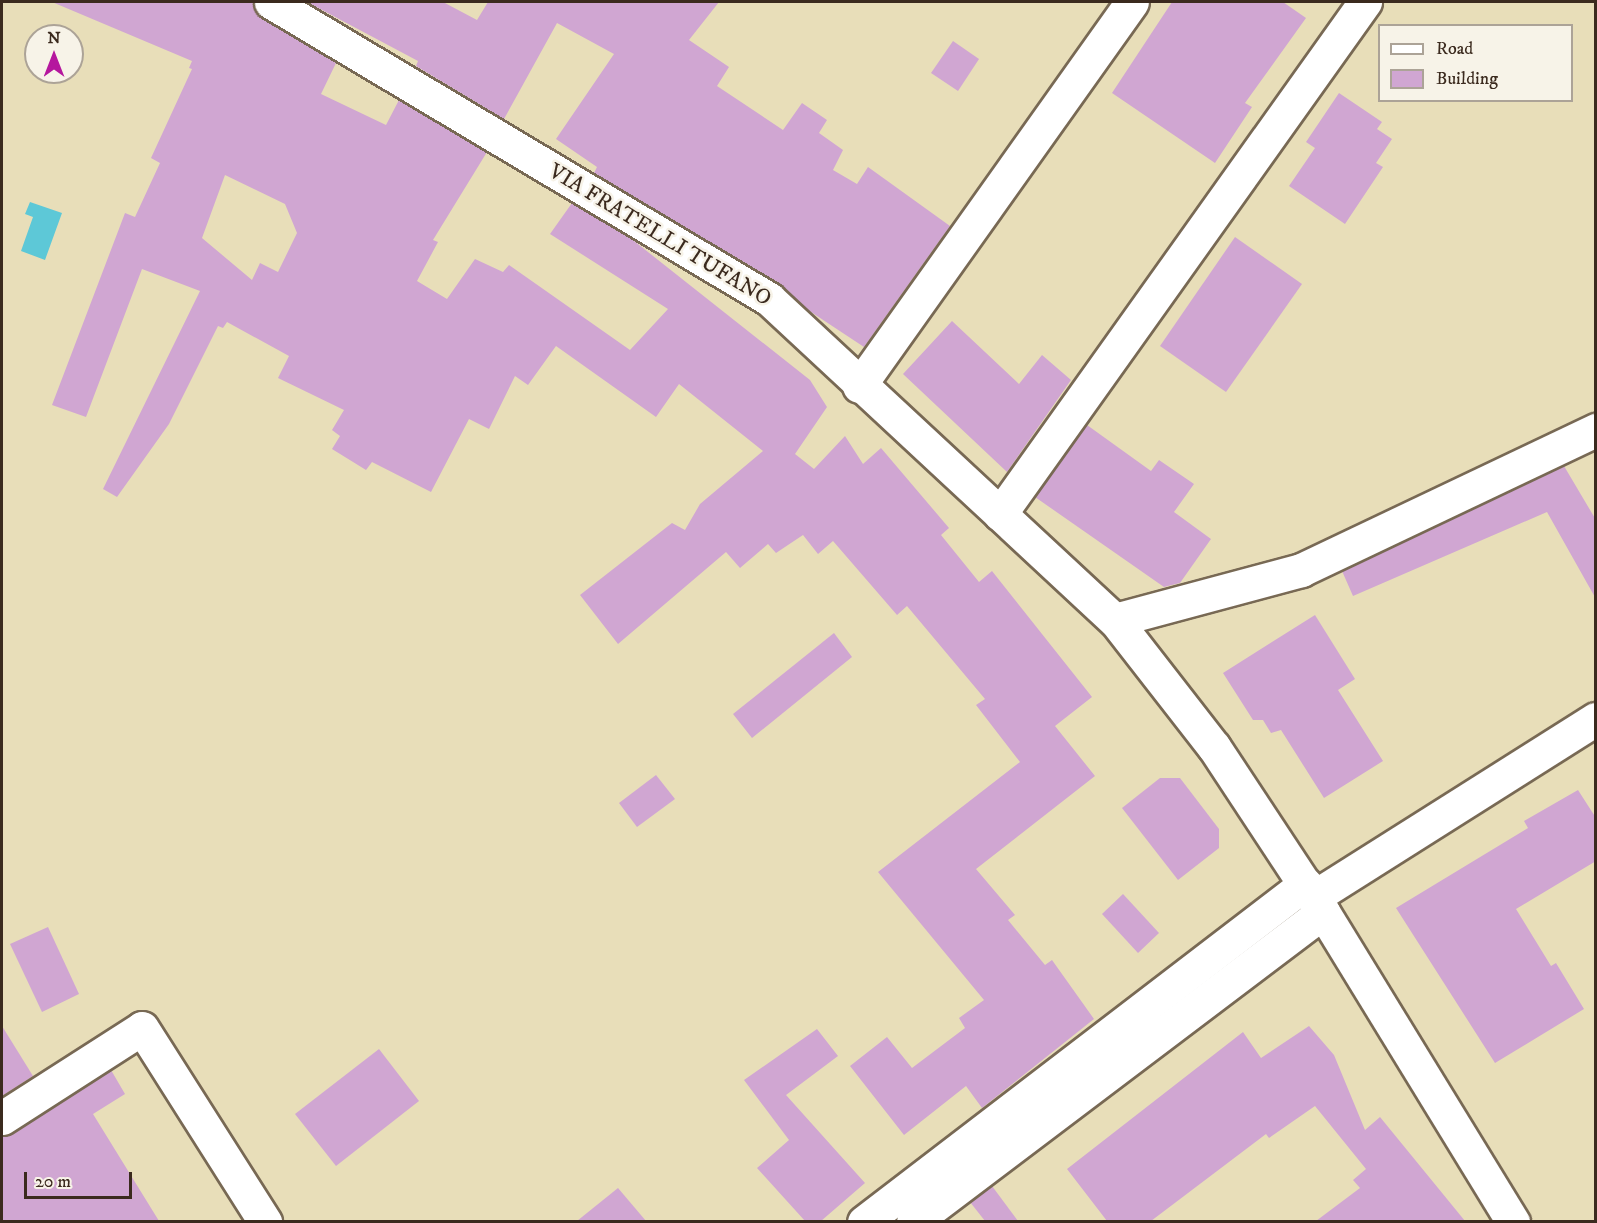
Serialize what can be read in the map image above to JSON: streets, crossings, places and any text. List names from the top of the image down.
{
  "streets": {
    "street": ["VIA FRATELLI TUFANO"]
  },
  "legend": ["Road", "Building"],
  "scale_bar": "20 m",
  "north": "top"
}
